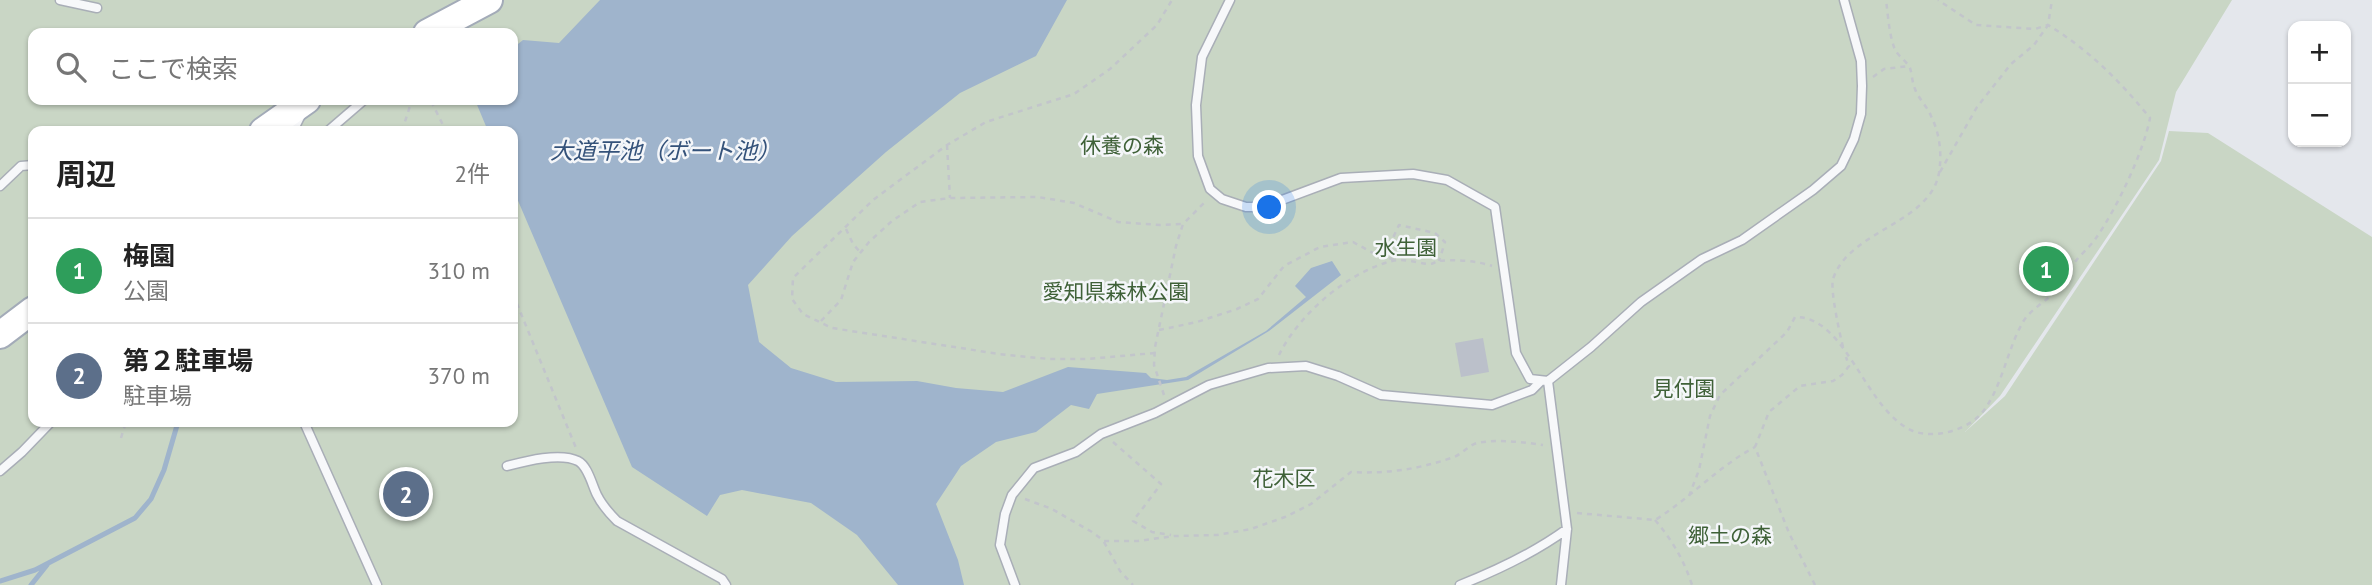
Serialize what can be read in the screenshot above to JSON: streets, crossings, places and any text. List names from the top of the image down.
{
  "water": ["大道平池（ボート池）"],
  "parks": [
    "休養の森",
    "水生園",
    "愛知県森林公園",
    "見付園",
    "花木区",
    "郷土の森"
  ],
  "page": {
    "map_buttons": ["+", "−"],
    "search": "ここで検索",
    "heading": ["周辺", "2件"],
    "list": [
      {
        "mark": "1",
        "name": "梅園",
        "note": "公園",
        "value": "310 m"
      },
      {
        "mark": "2",
        "name": "第２駐車場",
        "note": "駐車場",
        "value": "370 m"
      }
    ],
    "pins": ["1", "2"]
  }
}
